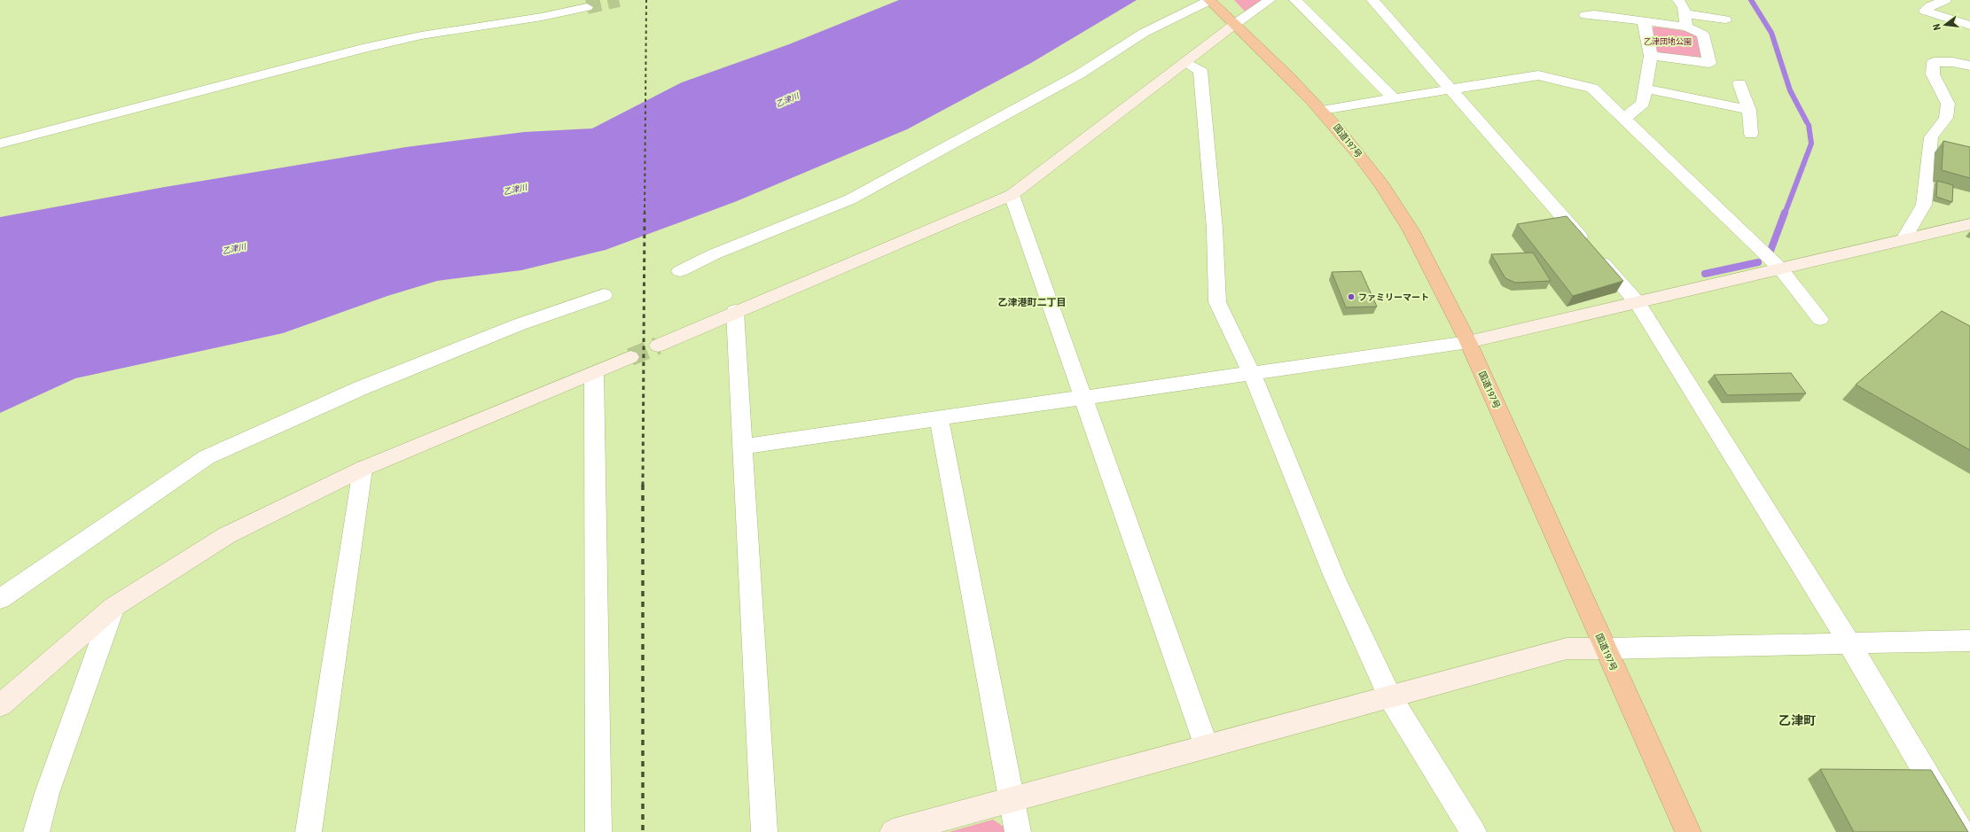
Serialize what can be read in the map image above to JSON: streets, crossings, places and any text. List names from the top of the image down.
{
  "streets": {
    "highway": ["国道197号"]
  },
  "districts": ["乙津港町二丁目", "乙津町"],
  "water": ["乙津川"],
  "parks": ["乙津団地公園"],
  "places": ["ファミリーマート"],
  "north": "left"
}
